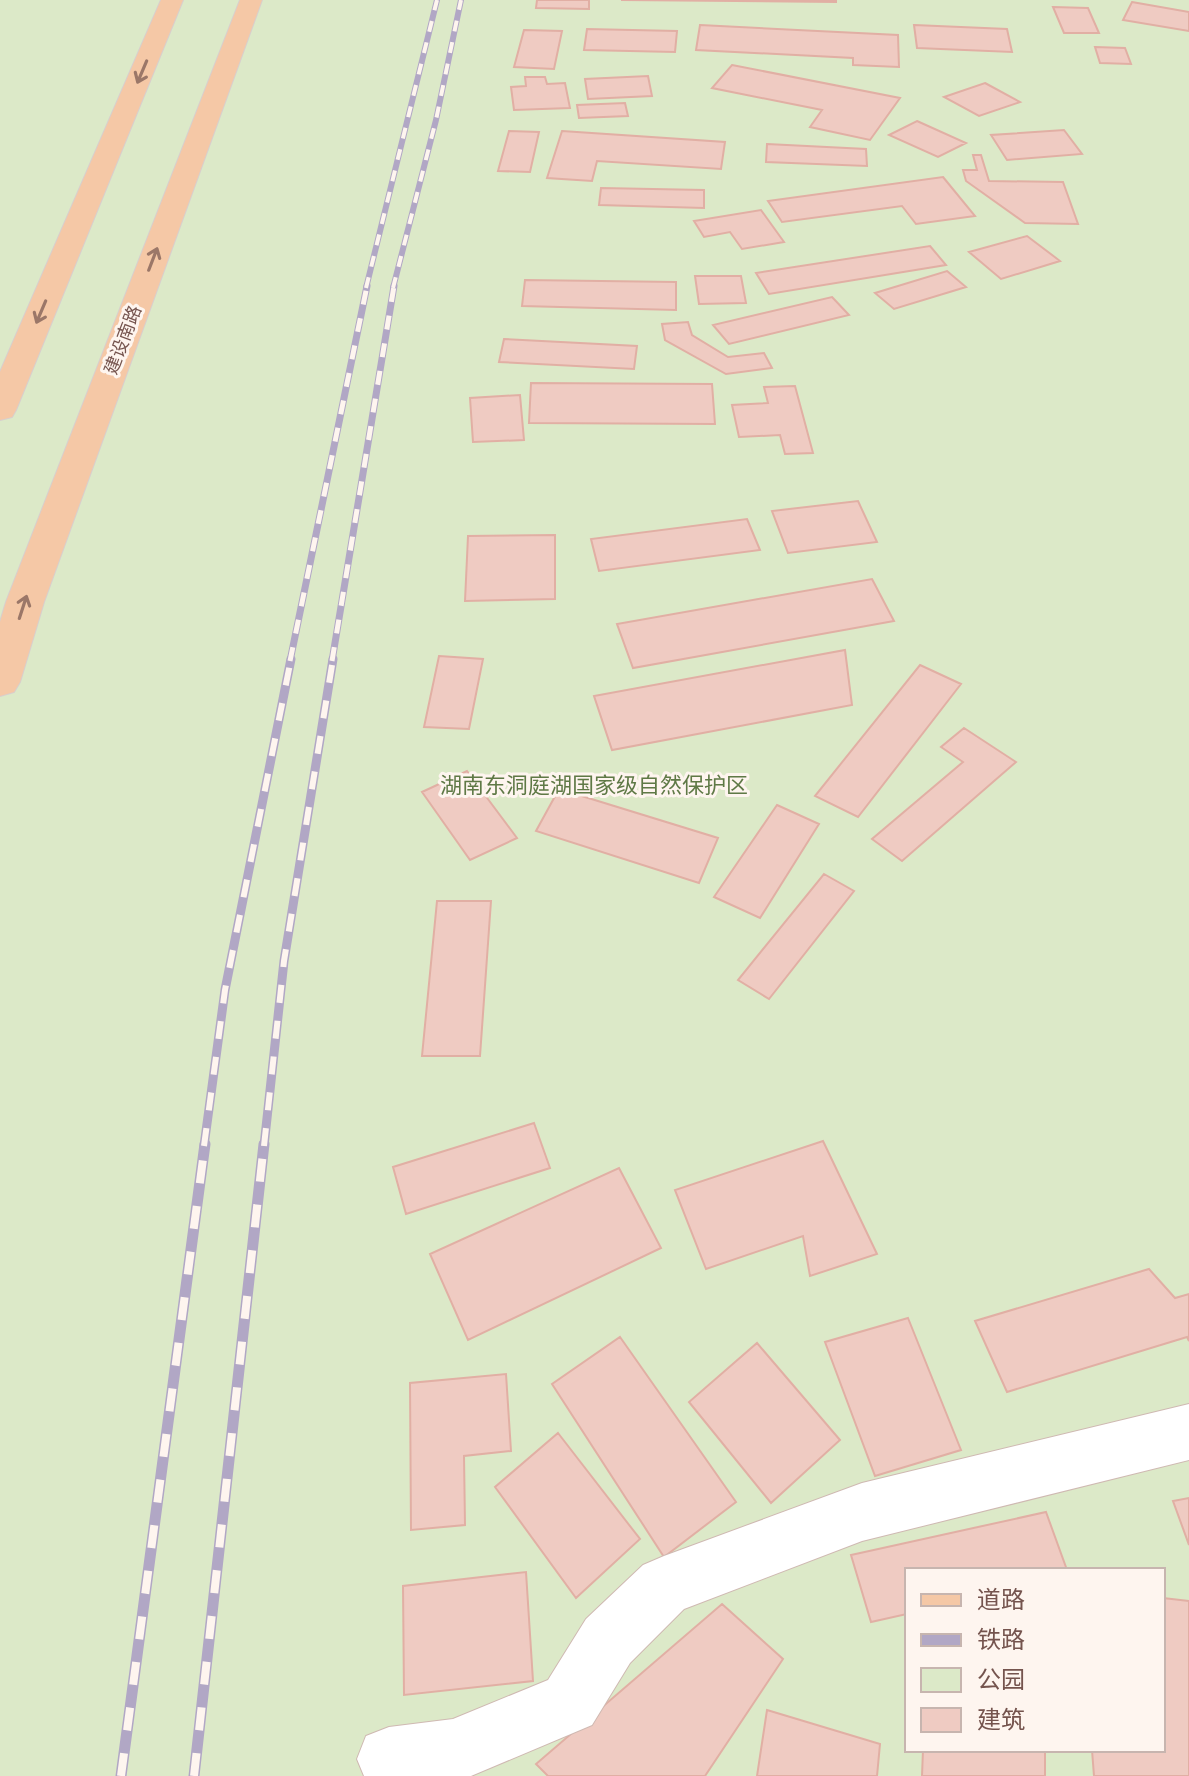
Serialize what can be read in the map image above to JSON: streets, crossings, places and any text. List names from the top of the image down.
{
  "streets": {
    "main road": ["建设南路"]
  },
  "parks": ["湖南东洞庭湖国家级自然保护区"],
  "legend": [
    "道路",
    "铁路",
    "公园",
    "建筑"
  ]
}
